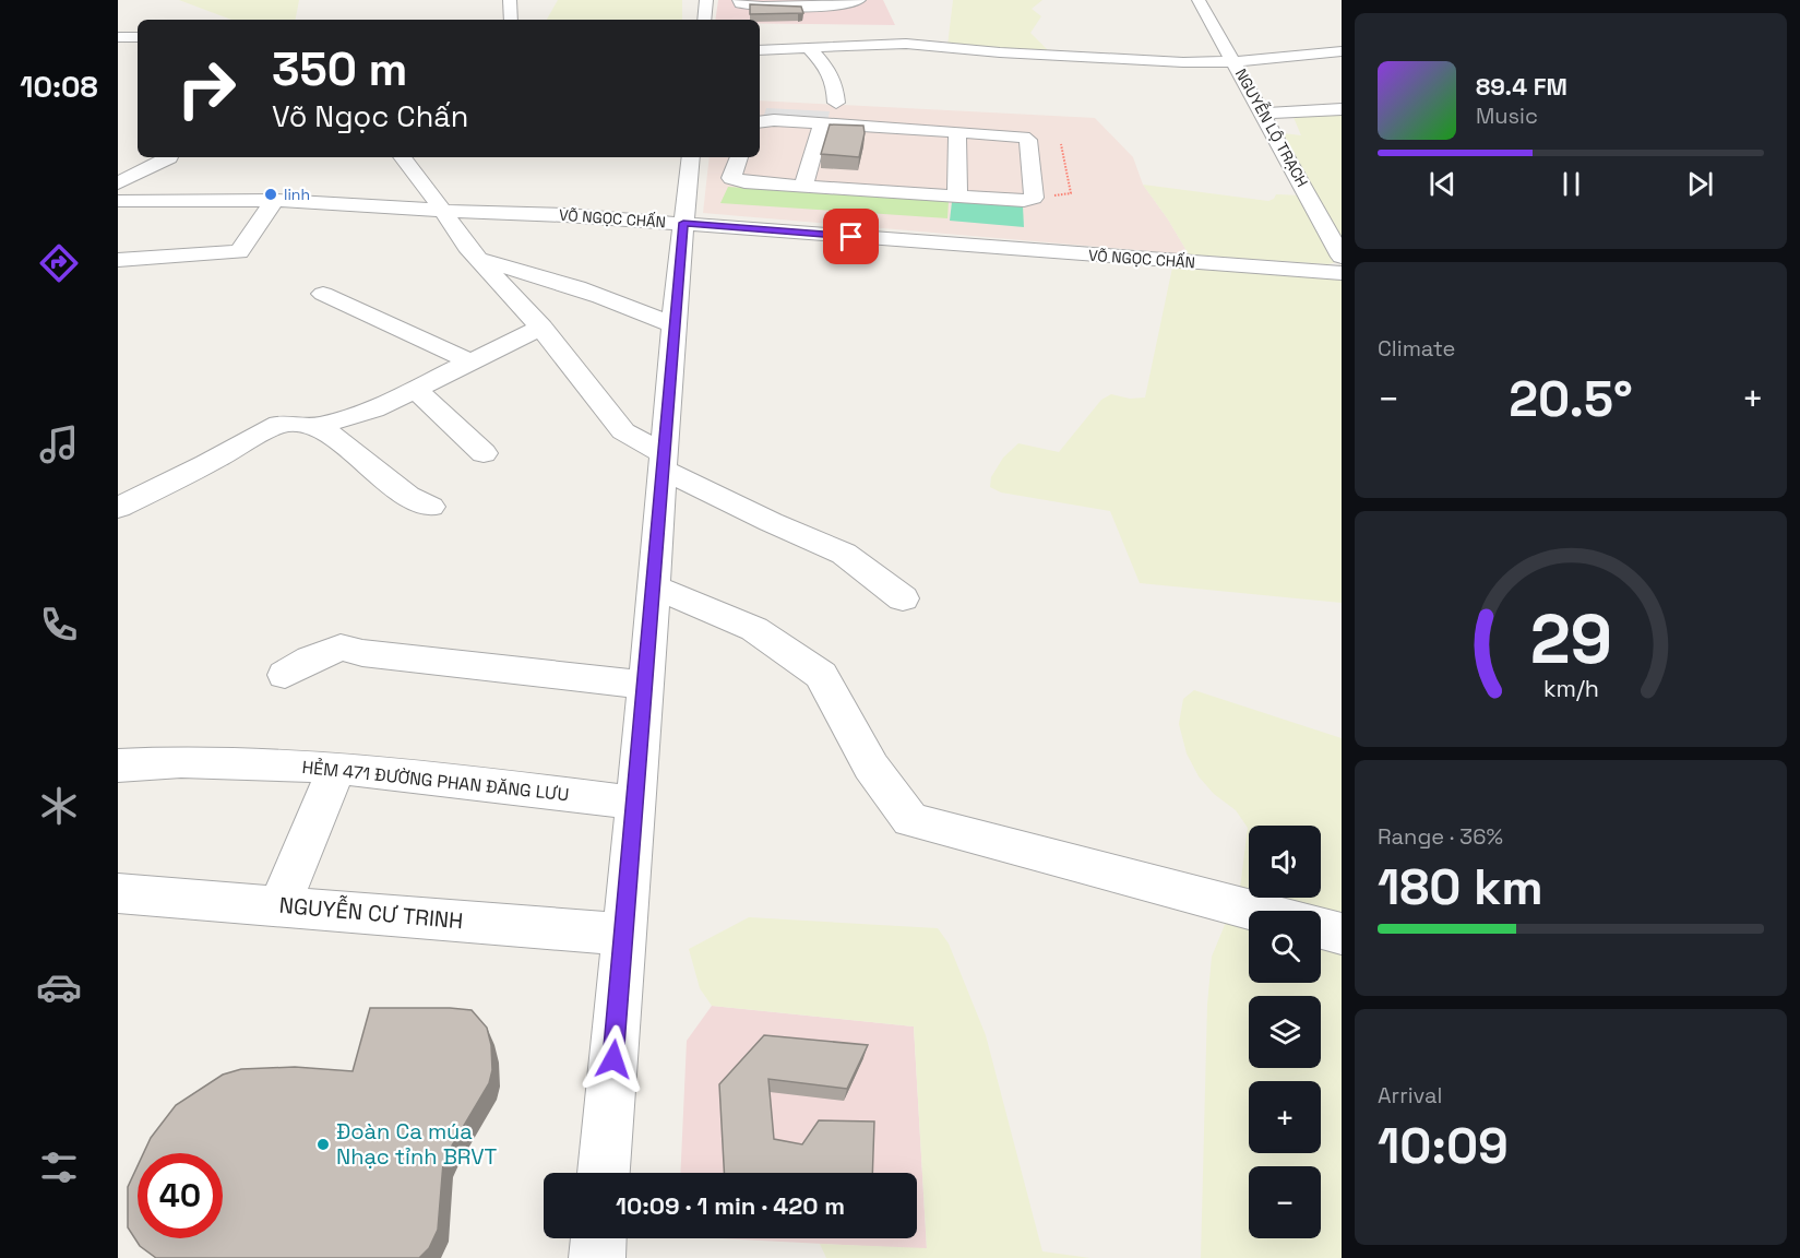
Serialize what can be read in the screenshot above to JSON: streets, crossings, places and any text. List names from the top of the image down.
{
  "streets": {
    "street": [
      "NGUYỄN LỘ TRẠCH",
      "VÕ NGỌC CHẤN",
      "HẺM 471 ĐƯỜNG PHAN ĐĂNG LƯU",
      "NGUYỄN CƯ TRINH"
    ]
  },
  "places": ["linh", "Đoàn Ca múa Nhạc tỉnh BRVT"],
  "page": {
    "tabs": "10:08",
    "turn": ["350 m", "Võ Ngọc Chấn"],
    "song": ["89.4 FM", "Music"],
    "tile": [
      "Climate",
      ["Range · 36%", "180 km"],
      ["Arrival", "10:09"]
    ],
    "heat": ["−", "20.5°", "+"],
    "map_buttons": ["+", "−"],
    "limit": "40",
    "trip": "10:09 · 1 min · 420 m",
    "gauge": ["29", "km/h"]
  }
}
